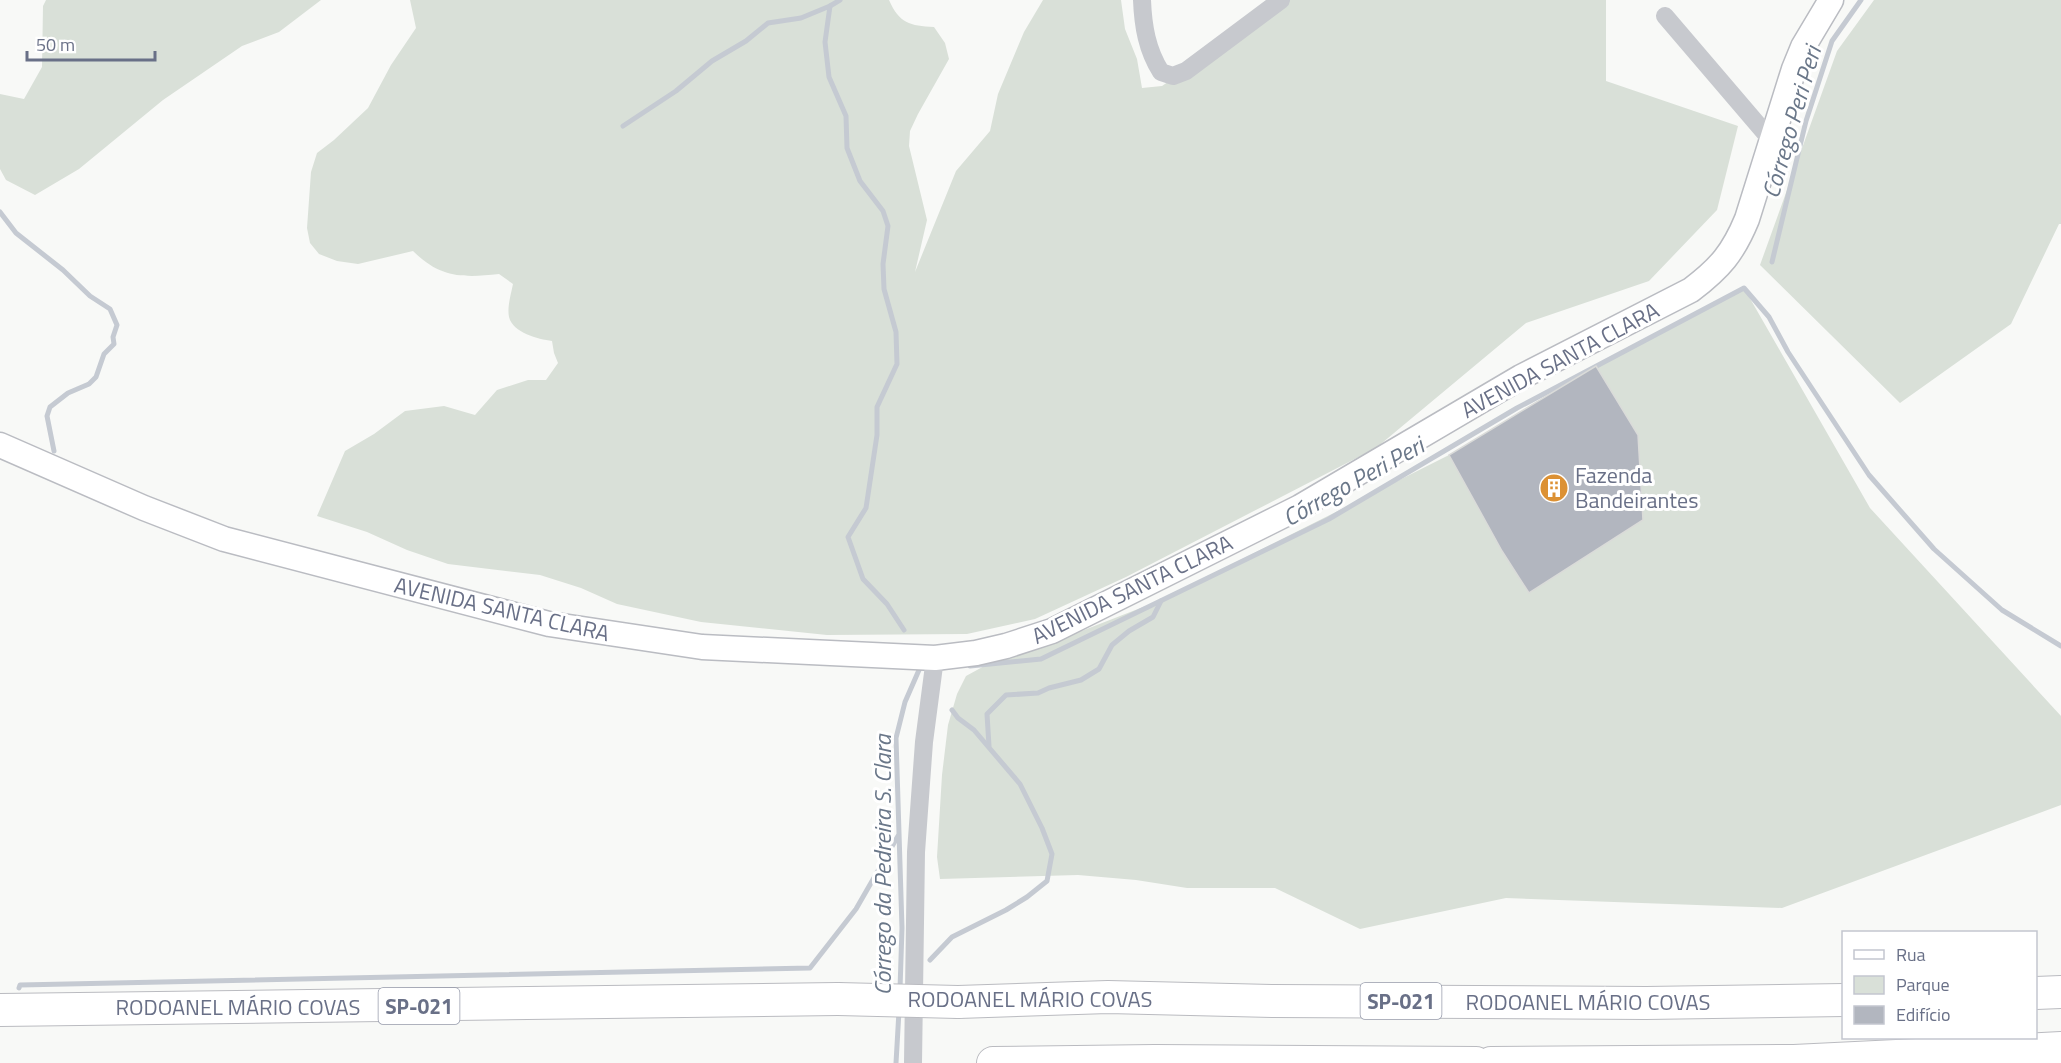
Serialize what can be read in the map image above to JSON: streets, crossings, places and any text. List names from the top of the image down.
{
  "streets": {
    "highway": ["RODOANEL MÁRIO COVAS", "SP-021"],
    "street": ["AVENIDA SANTA CLARA"]
  },
  "water": ["Córrego Peri Peri", "Córrego da Pedreira S. Clara"],
  "places": {
    "building": ["Fazenda Bandeirantes"]
  },
  "legend": ["Rua", "Parque", "Edifício"],
  "scale_bar": "50 m"
}
